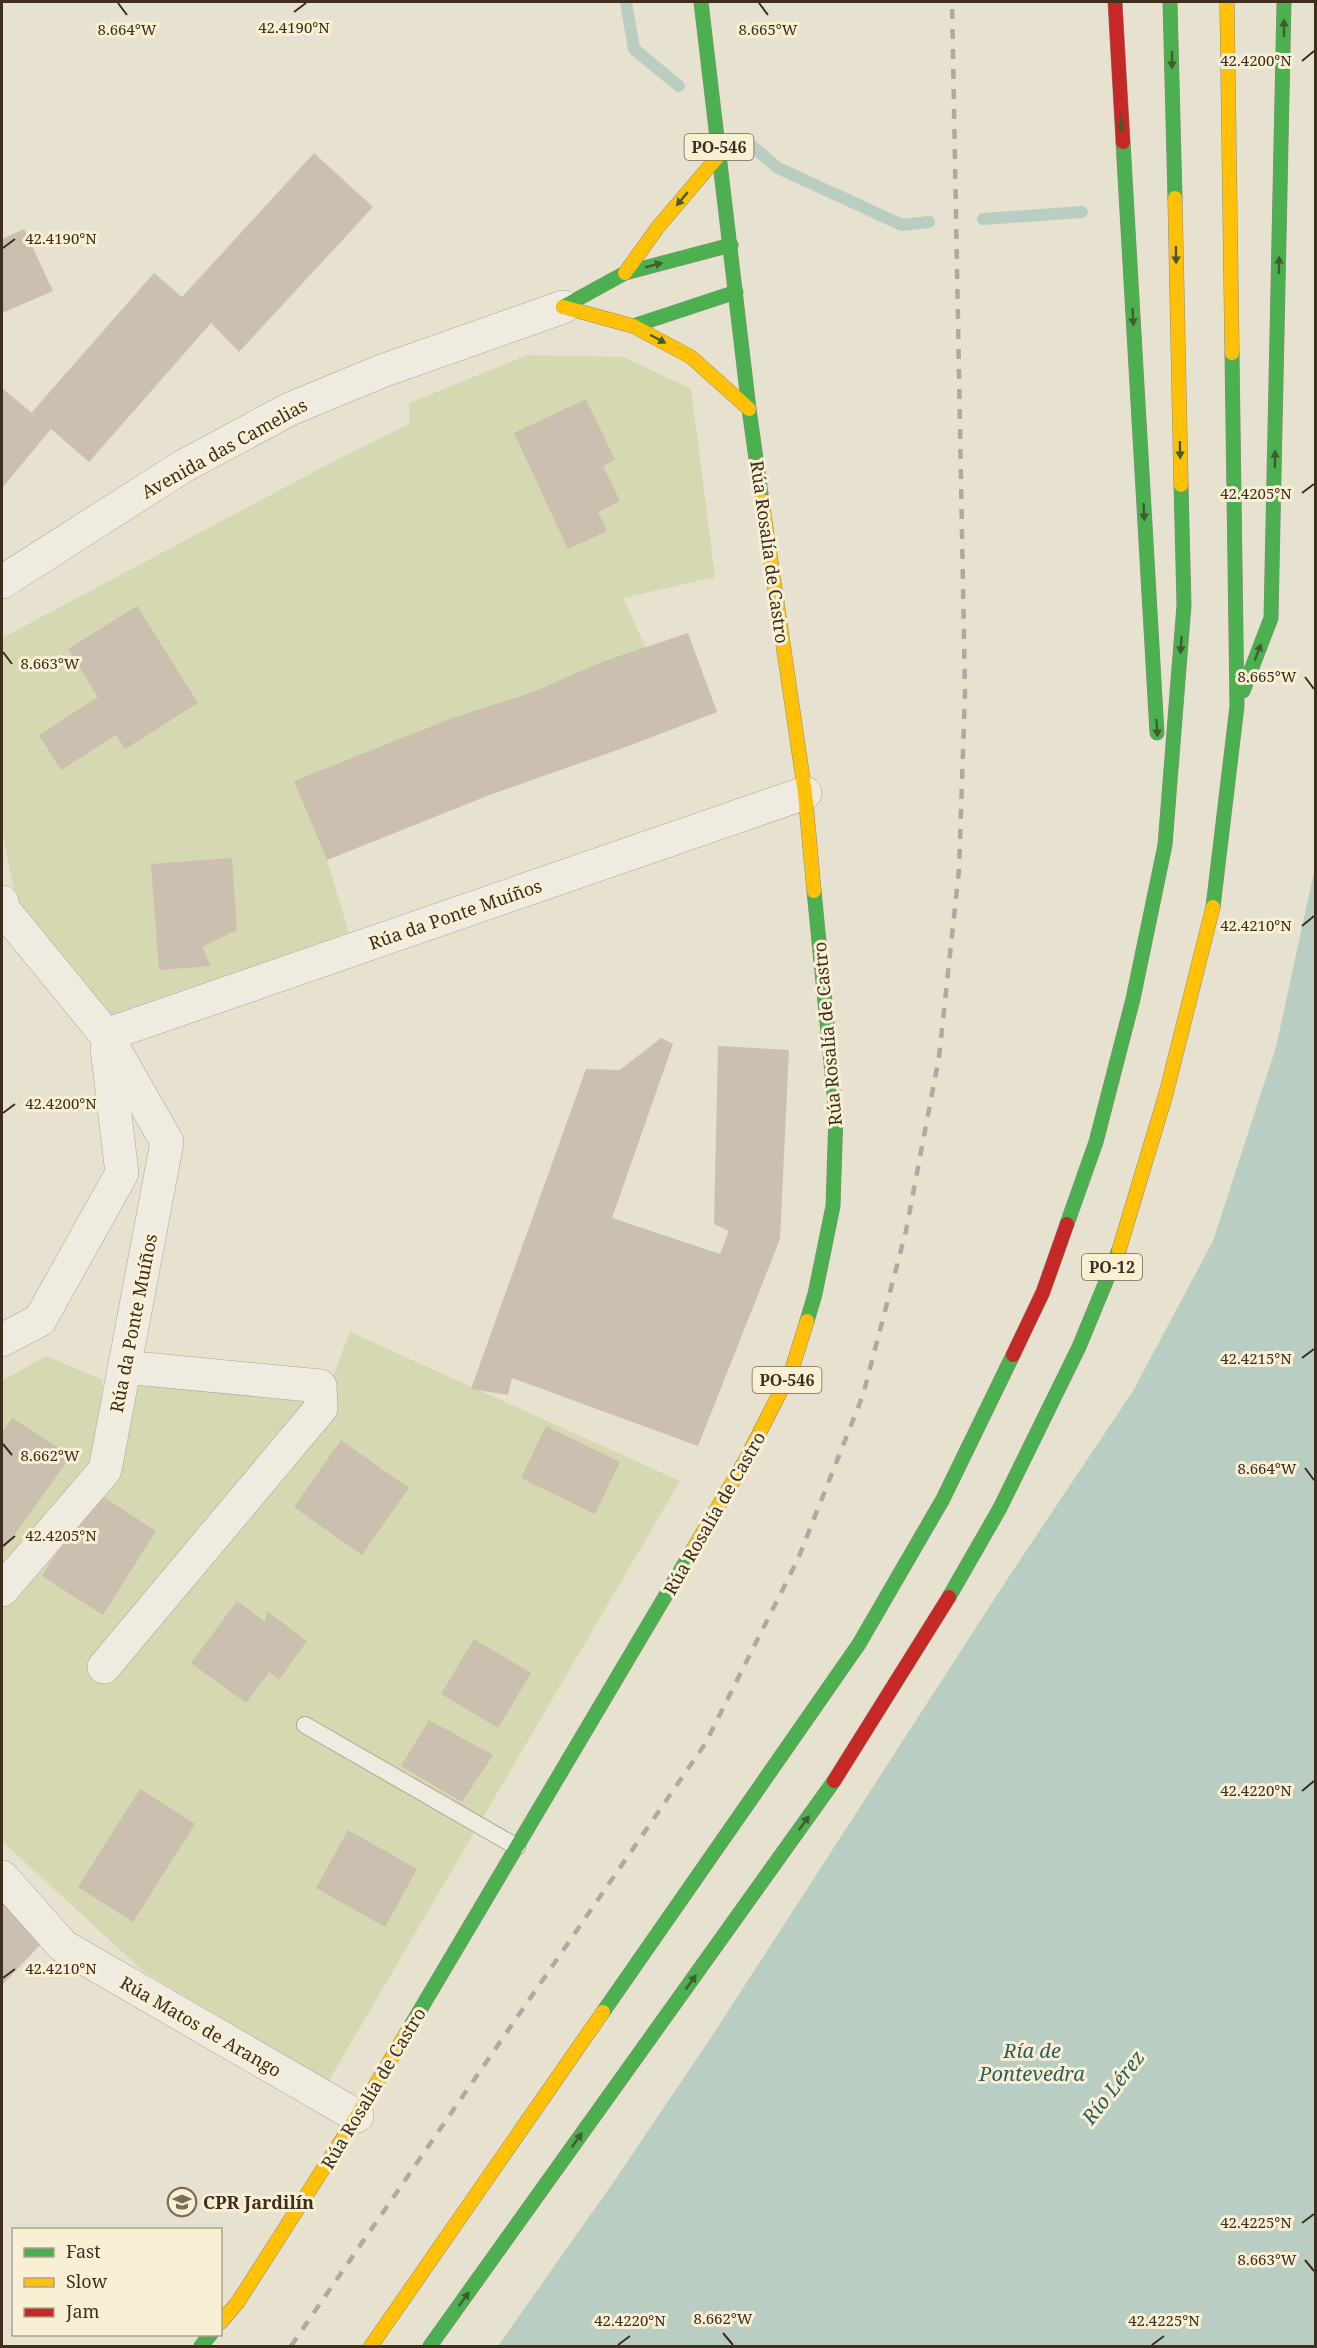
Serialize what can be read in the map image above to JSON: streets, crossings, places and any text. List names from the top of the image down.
{
  "streets": {
    "main road": ["PO-546", "Rúa Rosalía de Castro", "PO-12"],
    "street": ["Avenida das Camelias", "Rúa da Ponte Muíños", "Rúa Matos de Arango"]
  },
  "crossings": [
    ["PO-546", "Rúa Rosalía de Castro"],
    ["Rúa Rosalía de Castro", "Rúa da Ponte Muíños"],
    ["Rúa Rosalía de Castro", "Rúa Matos de Arango"]
  ],
  "water": ["Ría de Pontevedra", "Río Lérez"],
  "places": {
    "school or university": ["CPR Jardilín"]
  },
  "legend": ["Fast", "Slow", "Jam"],
  "coordinates": [
    "42.4190°N",
    "8.664°W",
    "8.665°W",
    "42.4200°N",
    "42.4205°N",
    "8.663°W",
    "42.4210°N",
    "42.4215°N",
    "8.662°W",
    "42.4220°N",
    "42.4225°N"
  ]
}
